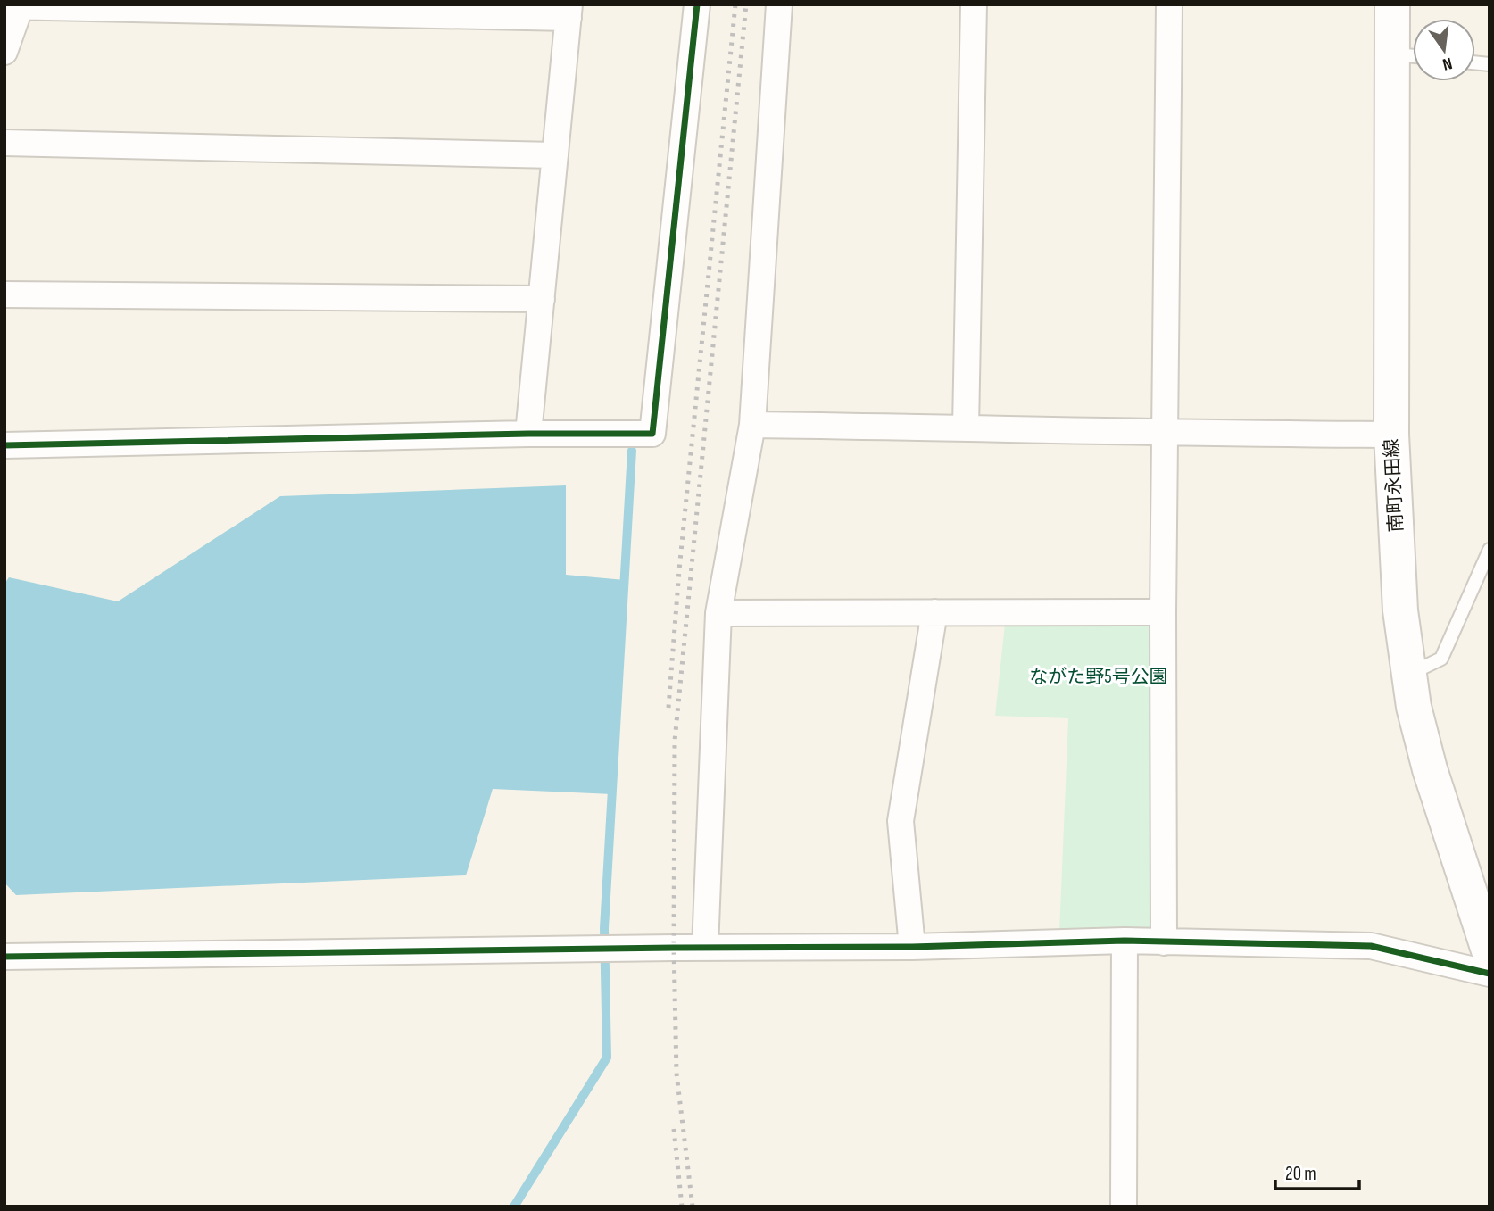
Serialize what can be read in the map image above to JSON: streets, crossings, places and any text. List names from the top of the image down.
{
  "streets": {
    "street": ["南町永田線"]
  },
  "parks": ["ながた野5号公園"],
  "scale_bar": "20 m",
  "north": "bottom"
}
